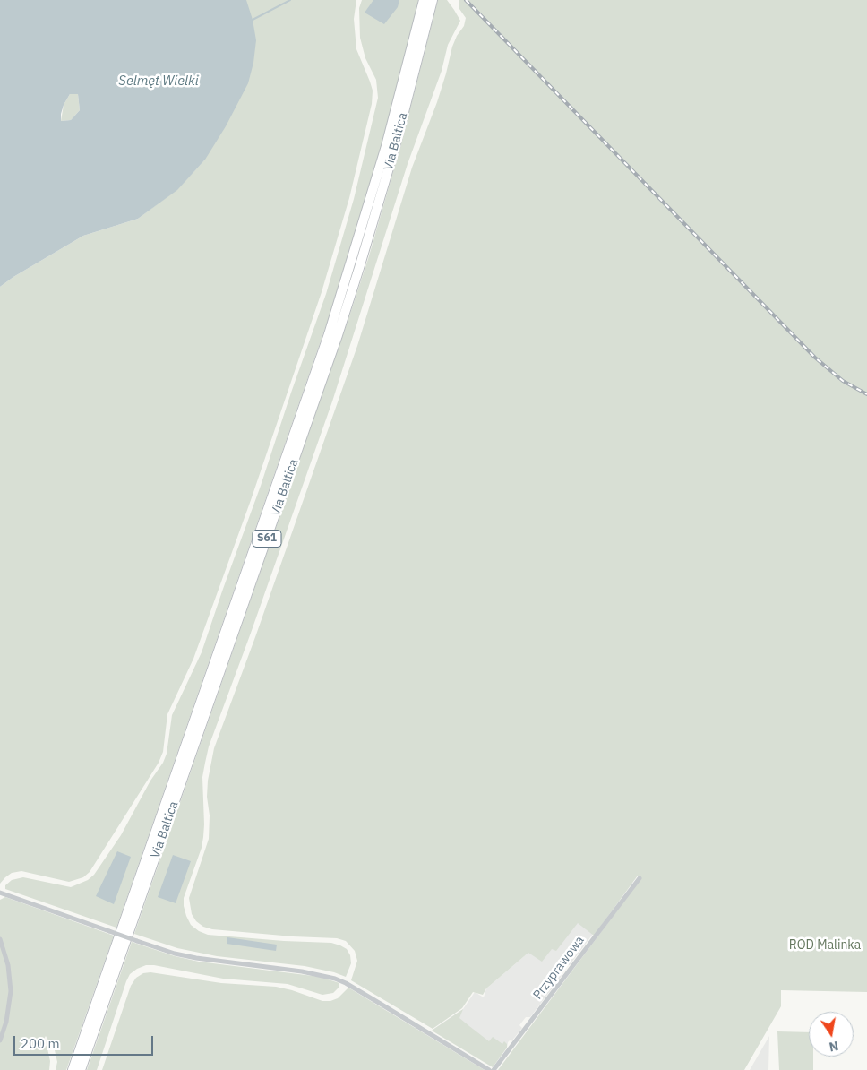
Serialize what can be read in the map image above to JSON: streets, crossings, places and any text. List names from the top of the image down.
{
  "streets": {
    "highway": ["Via Baltica", "S61"],
    "street": ["Przyprawowa"]
  },
  "water": ["Selmęt Wielki"],
  "parks": ["ROD Malinka"],
  "scale_bar": "200 m",
  "north": "bottom"
}
